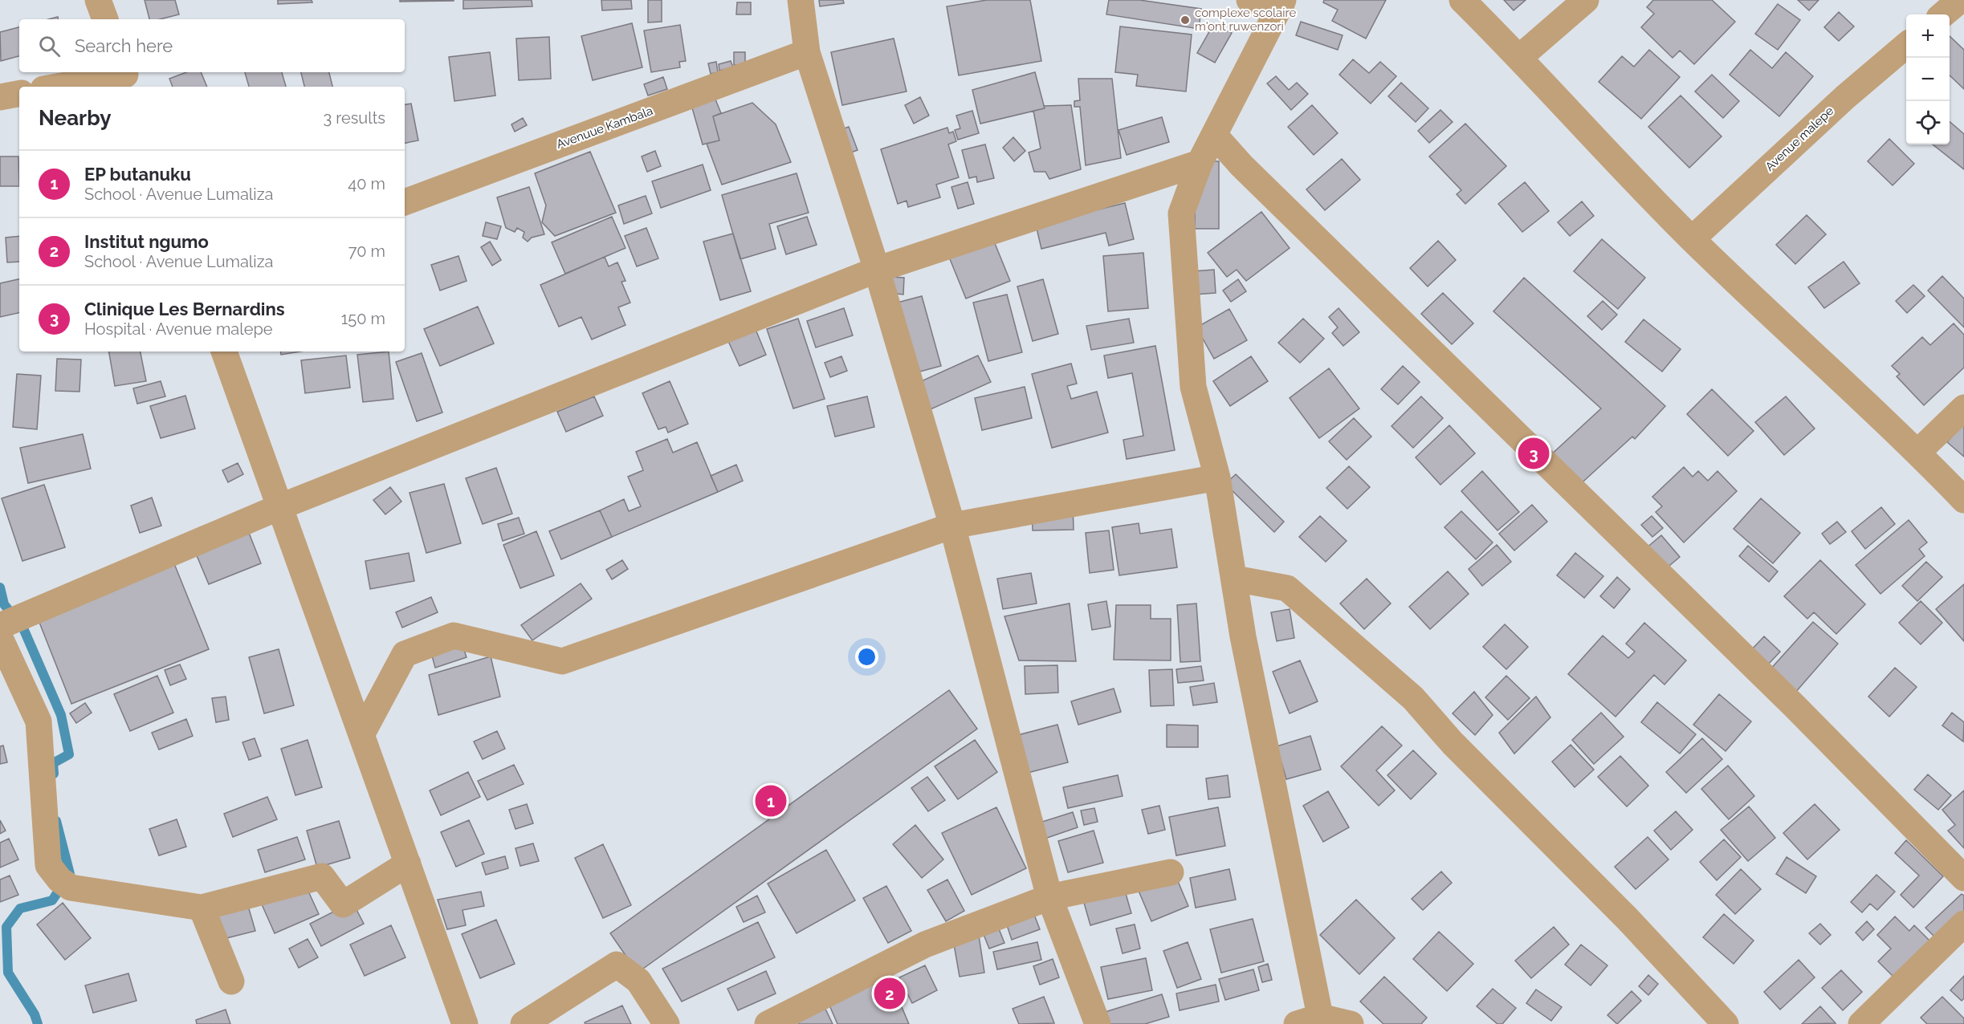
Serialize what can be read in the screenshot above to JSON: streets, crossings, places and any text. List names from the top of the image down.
{
  "streets": {
    "street": ["Avenuue Kambala", "Avenue malepe"]
  },
  "places": ["complexe scolaire m'ont ruwenzori"],
  "page": {
    "map_buttons": ["+", "−"],
    "search": "Search here",
    "heading": ["Nearby", "3 results"],
    "list": [
      {
        "mark": "1",
        "name": "EP butanuku",
        "note": "School · Avenue Lumaliza",
        "value": "40 m"
      },
      {
        "mark": "2",
        "name": "Institut ngumo",
        "note": "School · Avenue Lumaliza",
        "value": "70 m"
      },
      {
        "mark": "3",
        "name": "Clinique Les Bernardins",
        "note": "Hospital · Avenue malepe",
        "value": "150 m"
      }
    ],
    "pins": ["3", "1", "2"]
  }
}
